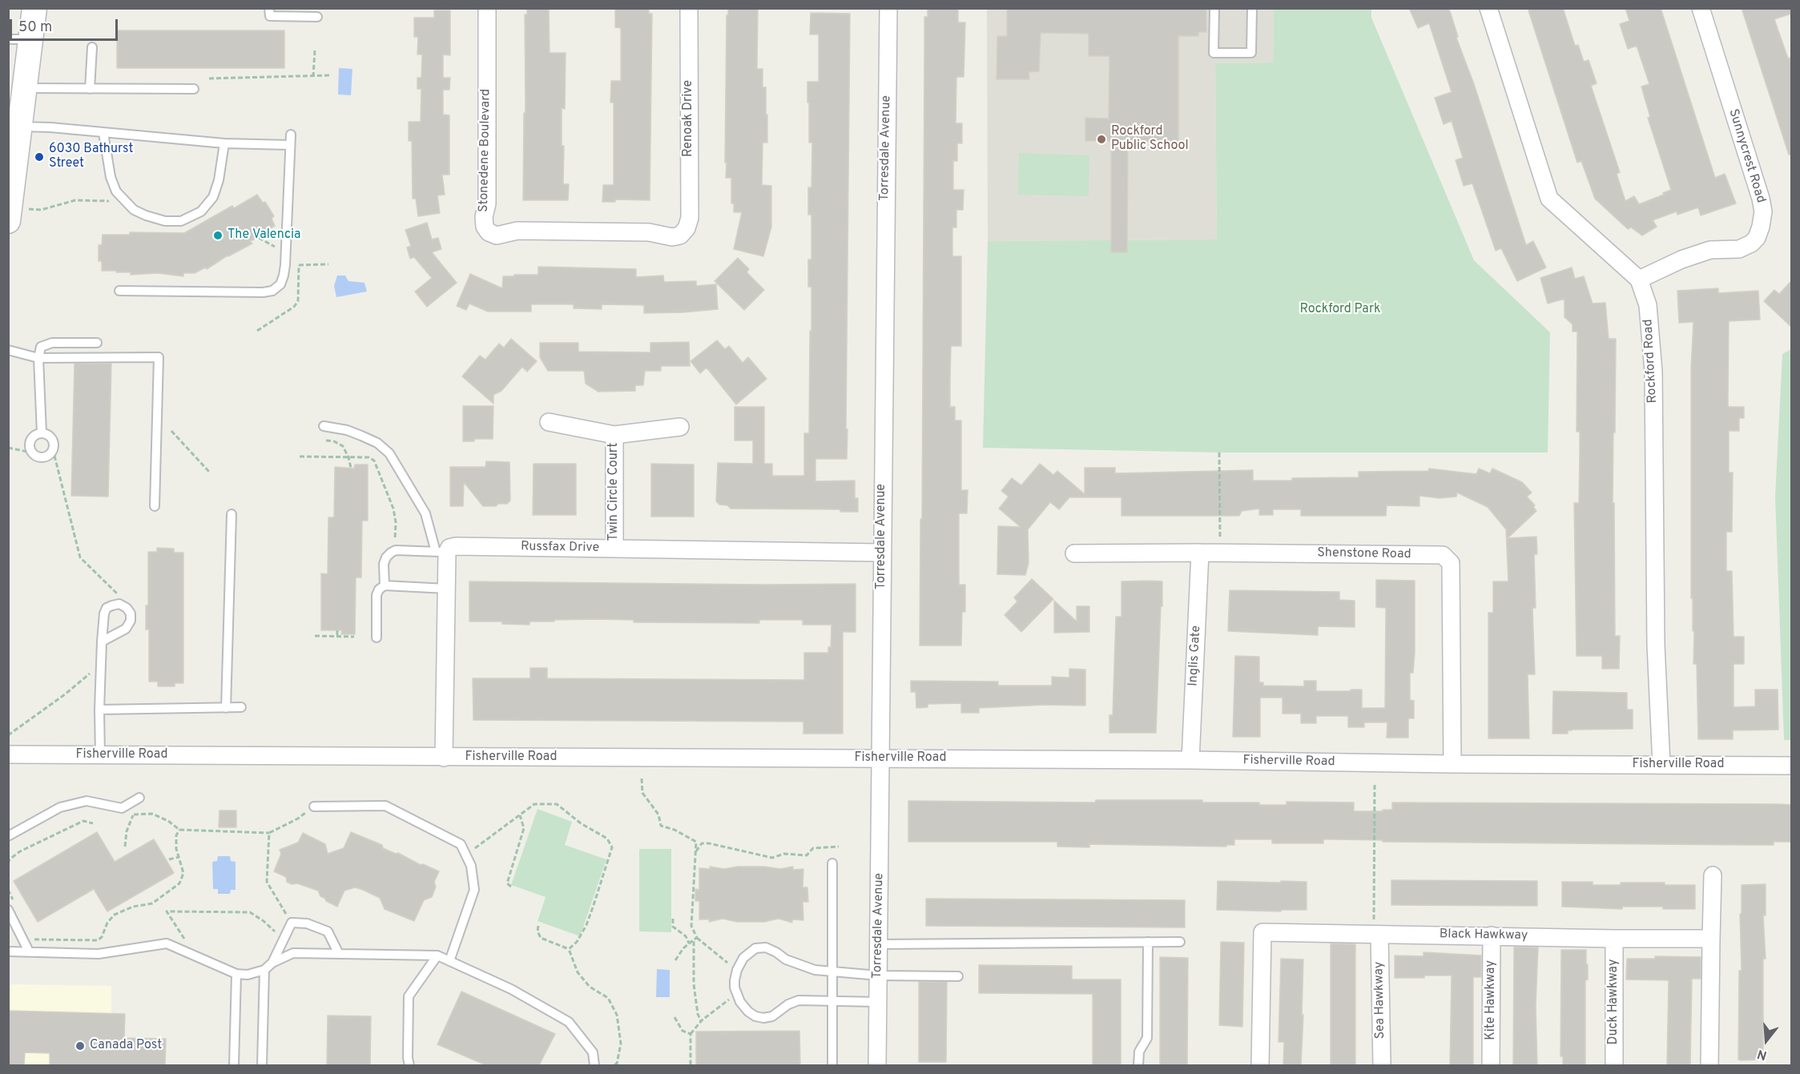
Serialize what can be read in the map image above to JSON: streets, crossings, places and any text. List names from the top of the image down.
{
  "streets": {
    "street": [
      "Renoak Drive",
      "Torresdale Avenue",
      "Stonedene Boulevard",
      "Sunnycrest Road",
      "Rockford Road",
      "Twin Circle Court",
      "Russfax Drive",
      "Shenstone Road",
      "Inglis Gate",
      "Fisherville Road",
      "Black Hawkway",
      "Sea Hawkway",
      "Kite Hawkway",
      "Duck Hawkway"
    ]
  },
  "crossings": [
    ["Renoak Drive", "Stonedene Boulevard"],
    ["Torresdale Avenue", "Russfax Drive"],
    ["Torresdale Avenue", "Fisherville Road"],
    ["Sunnycrest Road", "Rockford Road"],
    ["Rockford Road", "Fisherville Road"],
    ["Twin Circle Court", "Russfax Drive"],
    ["Shenstone Road", "Inglis Gate"],
    ["Shenstone Road", "Fisherville Road"],
    ["Inglis Gate", "Fisherville Road"],
    ["Black Hawkway", "Sea Hawkway"],
    ["Black Hawkway", "Kite Hawkway"],
    ["Black Hawkway", "Duck Hawkway"]
  ],
  "parks": ["Rockford Park"],
  "places": [
    "Rockford Public School",
    "6030 Bathurst Street",
    "The Valencia",
    "Canada Post"
  ],
  "scale_bar": "50 m",
  "north": "bottom"
}
